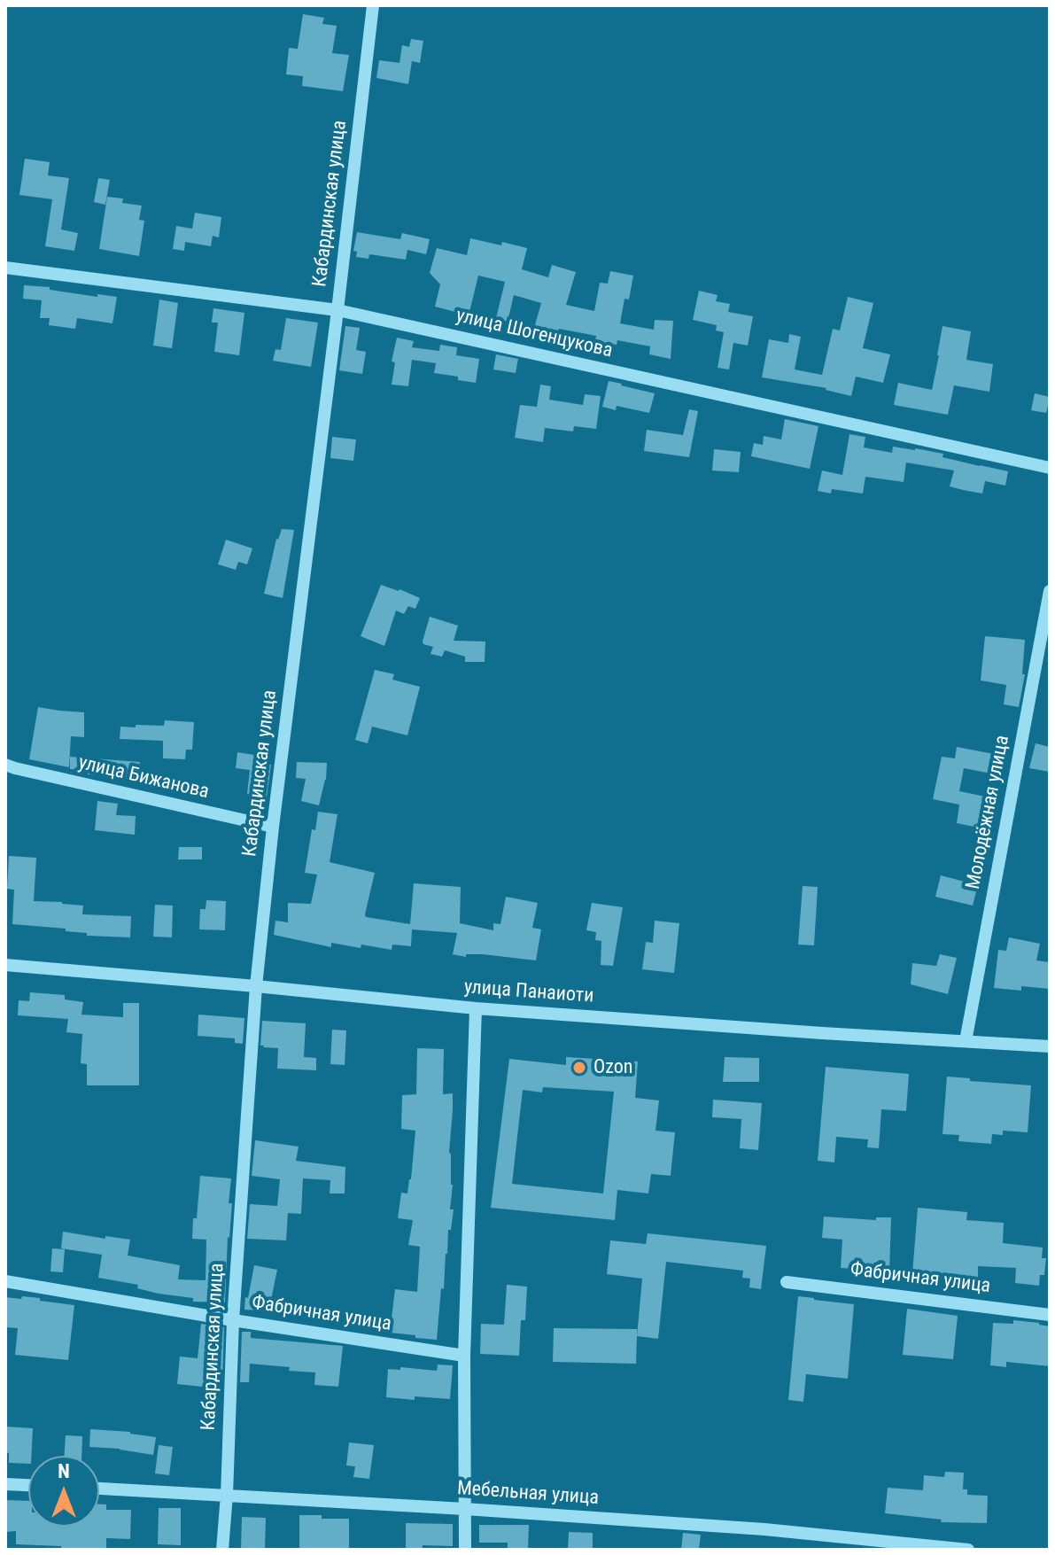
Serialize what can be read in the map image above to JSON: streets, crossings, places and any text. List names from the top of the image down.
{
  "streets": {
    "street": [
      "Кабардинская улица",
      "улица Шогенцукова",
      "улица Бижанова",
      "Молодёжная улица",
      "улица Панаиоти",
      "Фабричная улица",
      "Мебельная улица"
    ]
  },
  "crossings": [
    ["Кабардинская улица", "улица Шогенцукова"],
    ["Кабардинская улица", "улица Бижанова"],
    ["Кабардинская улица", "улица Панаиоти"],
    ["Кабардинская улица", "Фабричная улица"],
    ["Кабардинская улица", "Мебельная улица"],
    ["Молодёжная улица", "улица Панаиоти"]
  ],
  "places": ["Ozon"],
  "north": "top"
}
